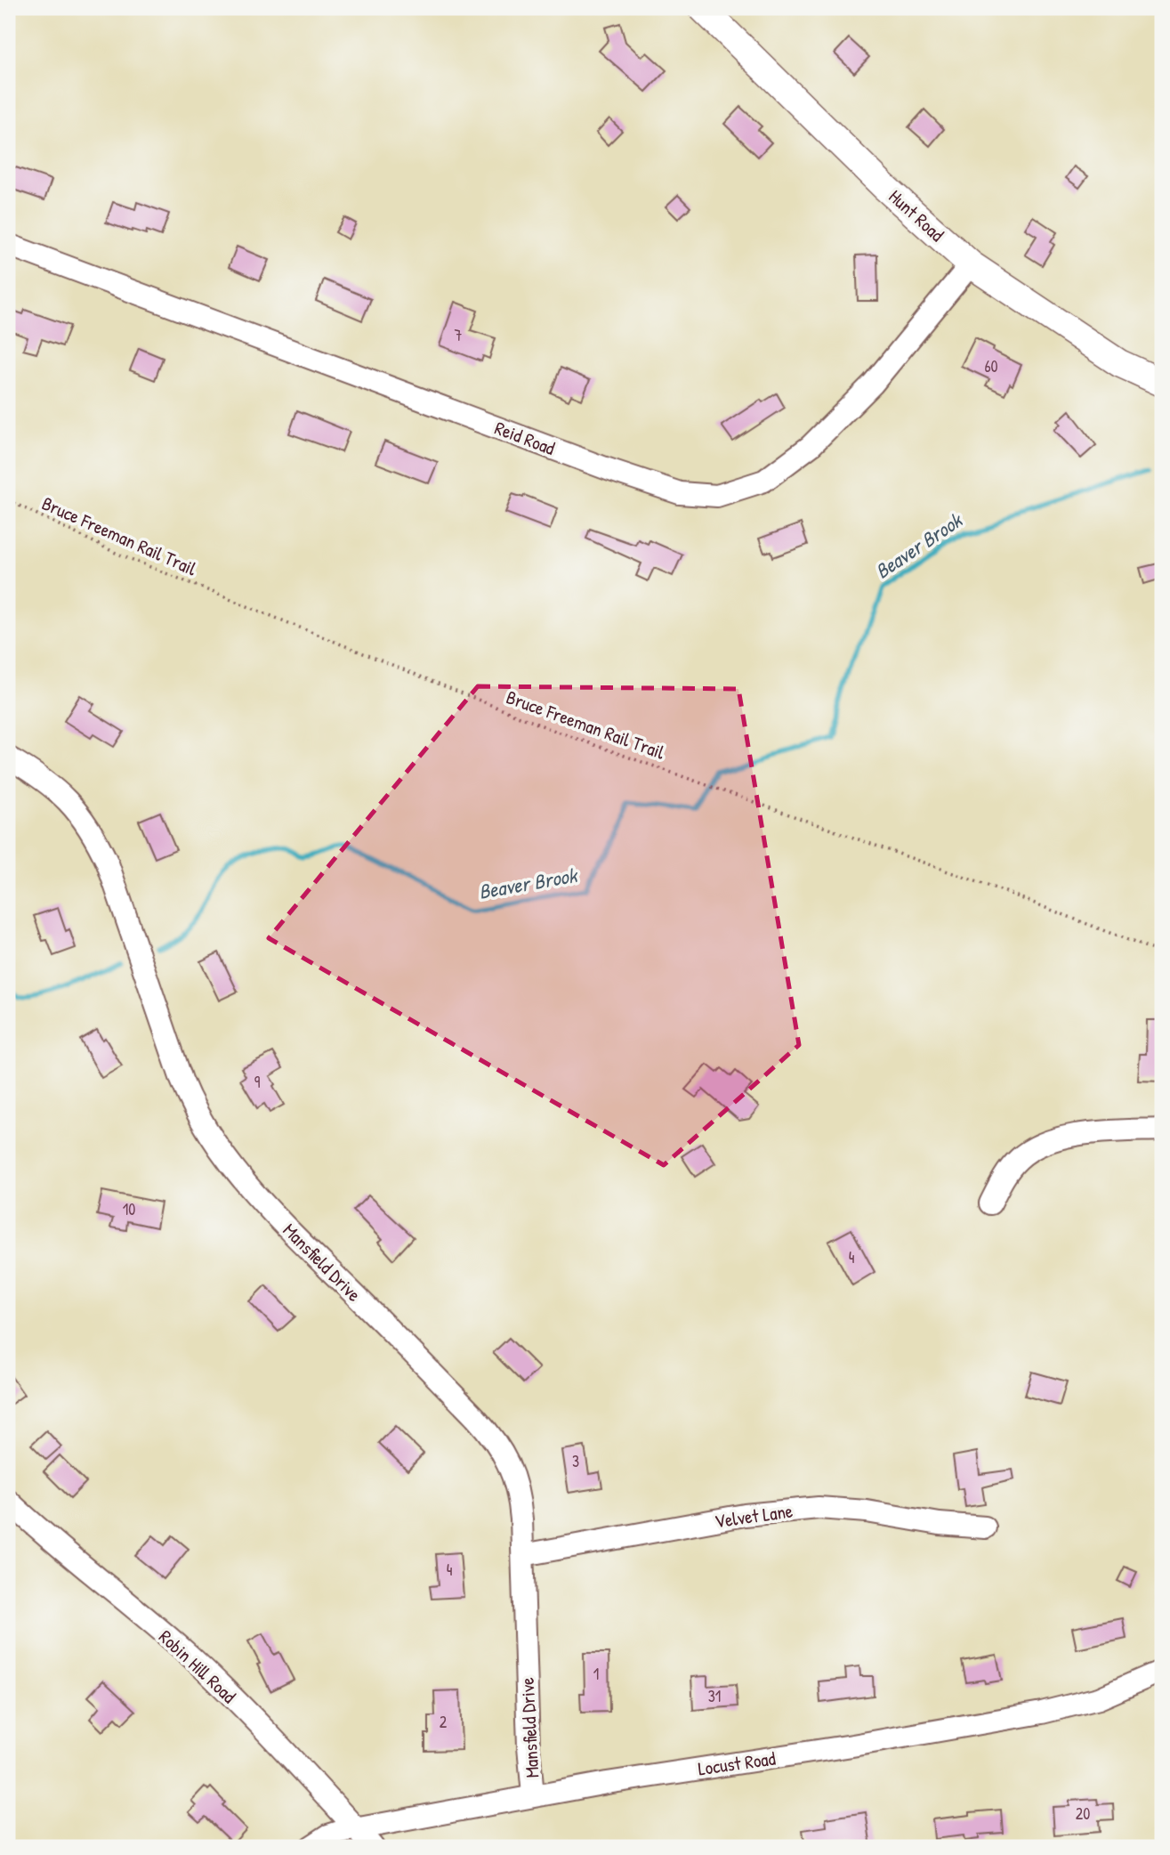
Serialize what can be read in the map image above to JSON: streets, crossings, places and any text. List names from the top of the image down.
{
  "streets": {
    "street": [
      "Hunt Road",
      "Reid Road",
      "Mansfield Drive",
      "Velvet Lane",
      "Robin Hill Road",
      "Locust Road"
    ],
    "path": ["Bruce Freeman Rail Trail"]
  },
  "crossings": [
    ["Hunt Road", "Reid Road"],
    ["Mansfield Drive", "Velvet Lane"],
    ["Mansfield Drive", "Locust Road"],
    ["Robin Hill Road", "Locust Road"]
  ],
  "water": ["Beaver Brook"],
  "house_numbers": [
    "7",
    "60",
    "9",
    "10",
    "4",
    "3",
    "4",
    "1",
    "31",
    "2",
    "20"
  ]
}
